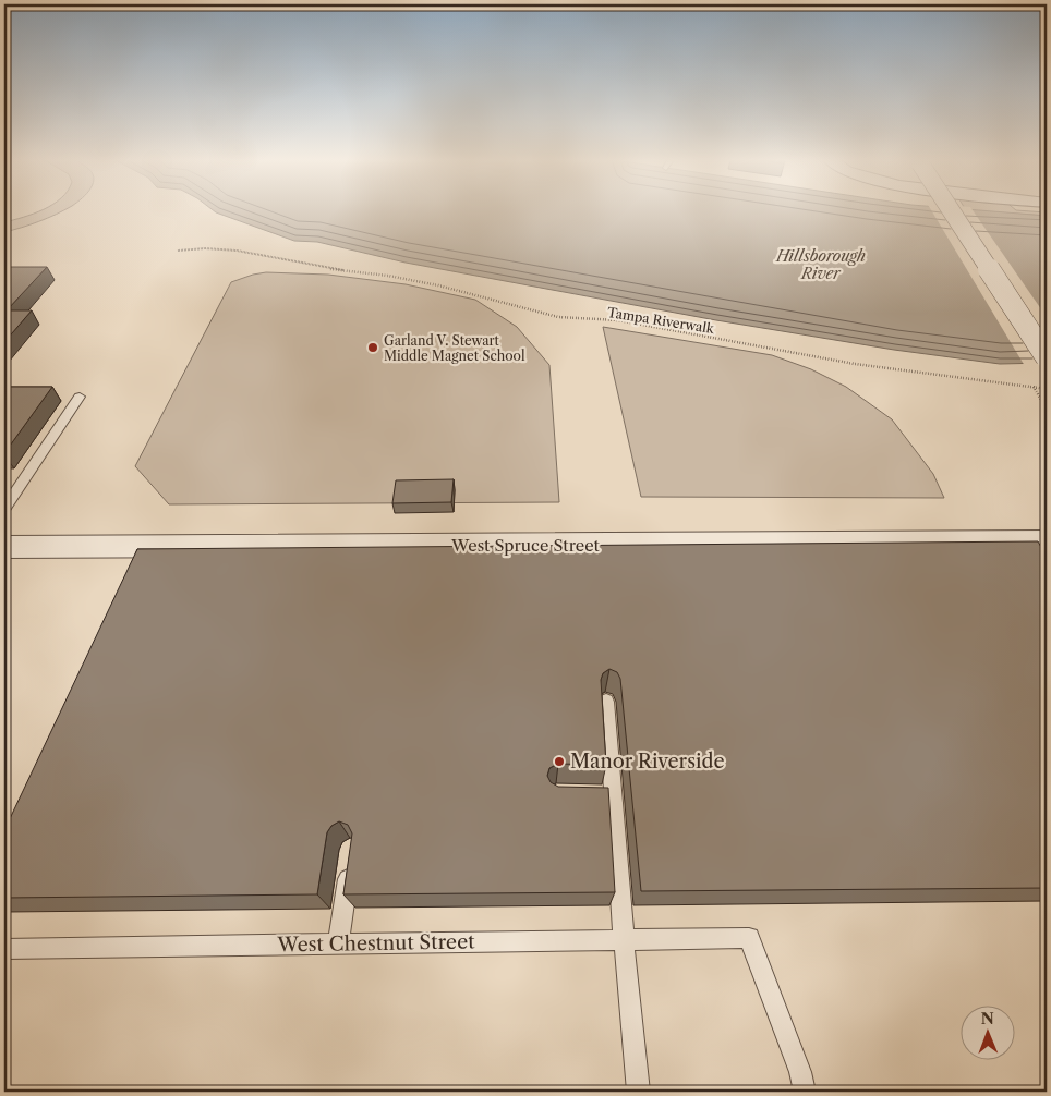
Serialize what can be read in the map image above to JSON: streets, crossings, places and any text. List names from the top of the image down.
{
  "streets": {
    "street": ["West Spruce Street"],
    "lane": ["West Chestnut Street"],
    "path": ["Tampa Riverwalk"]
  },
  "water": ["Hillsborough River"],
  "places": ["Garland V. Stewart Middle Magnet School", "Manor Riverside"],
  "north": "top"
}
